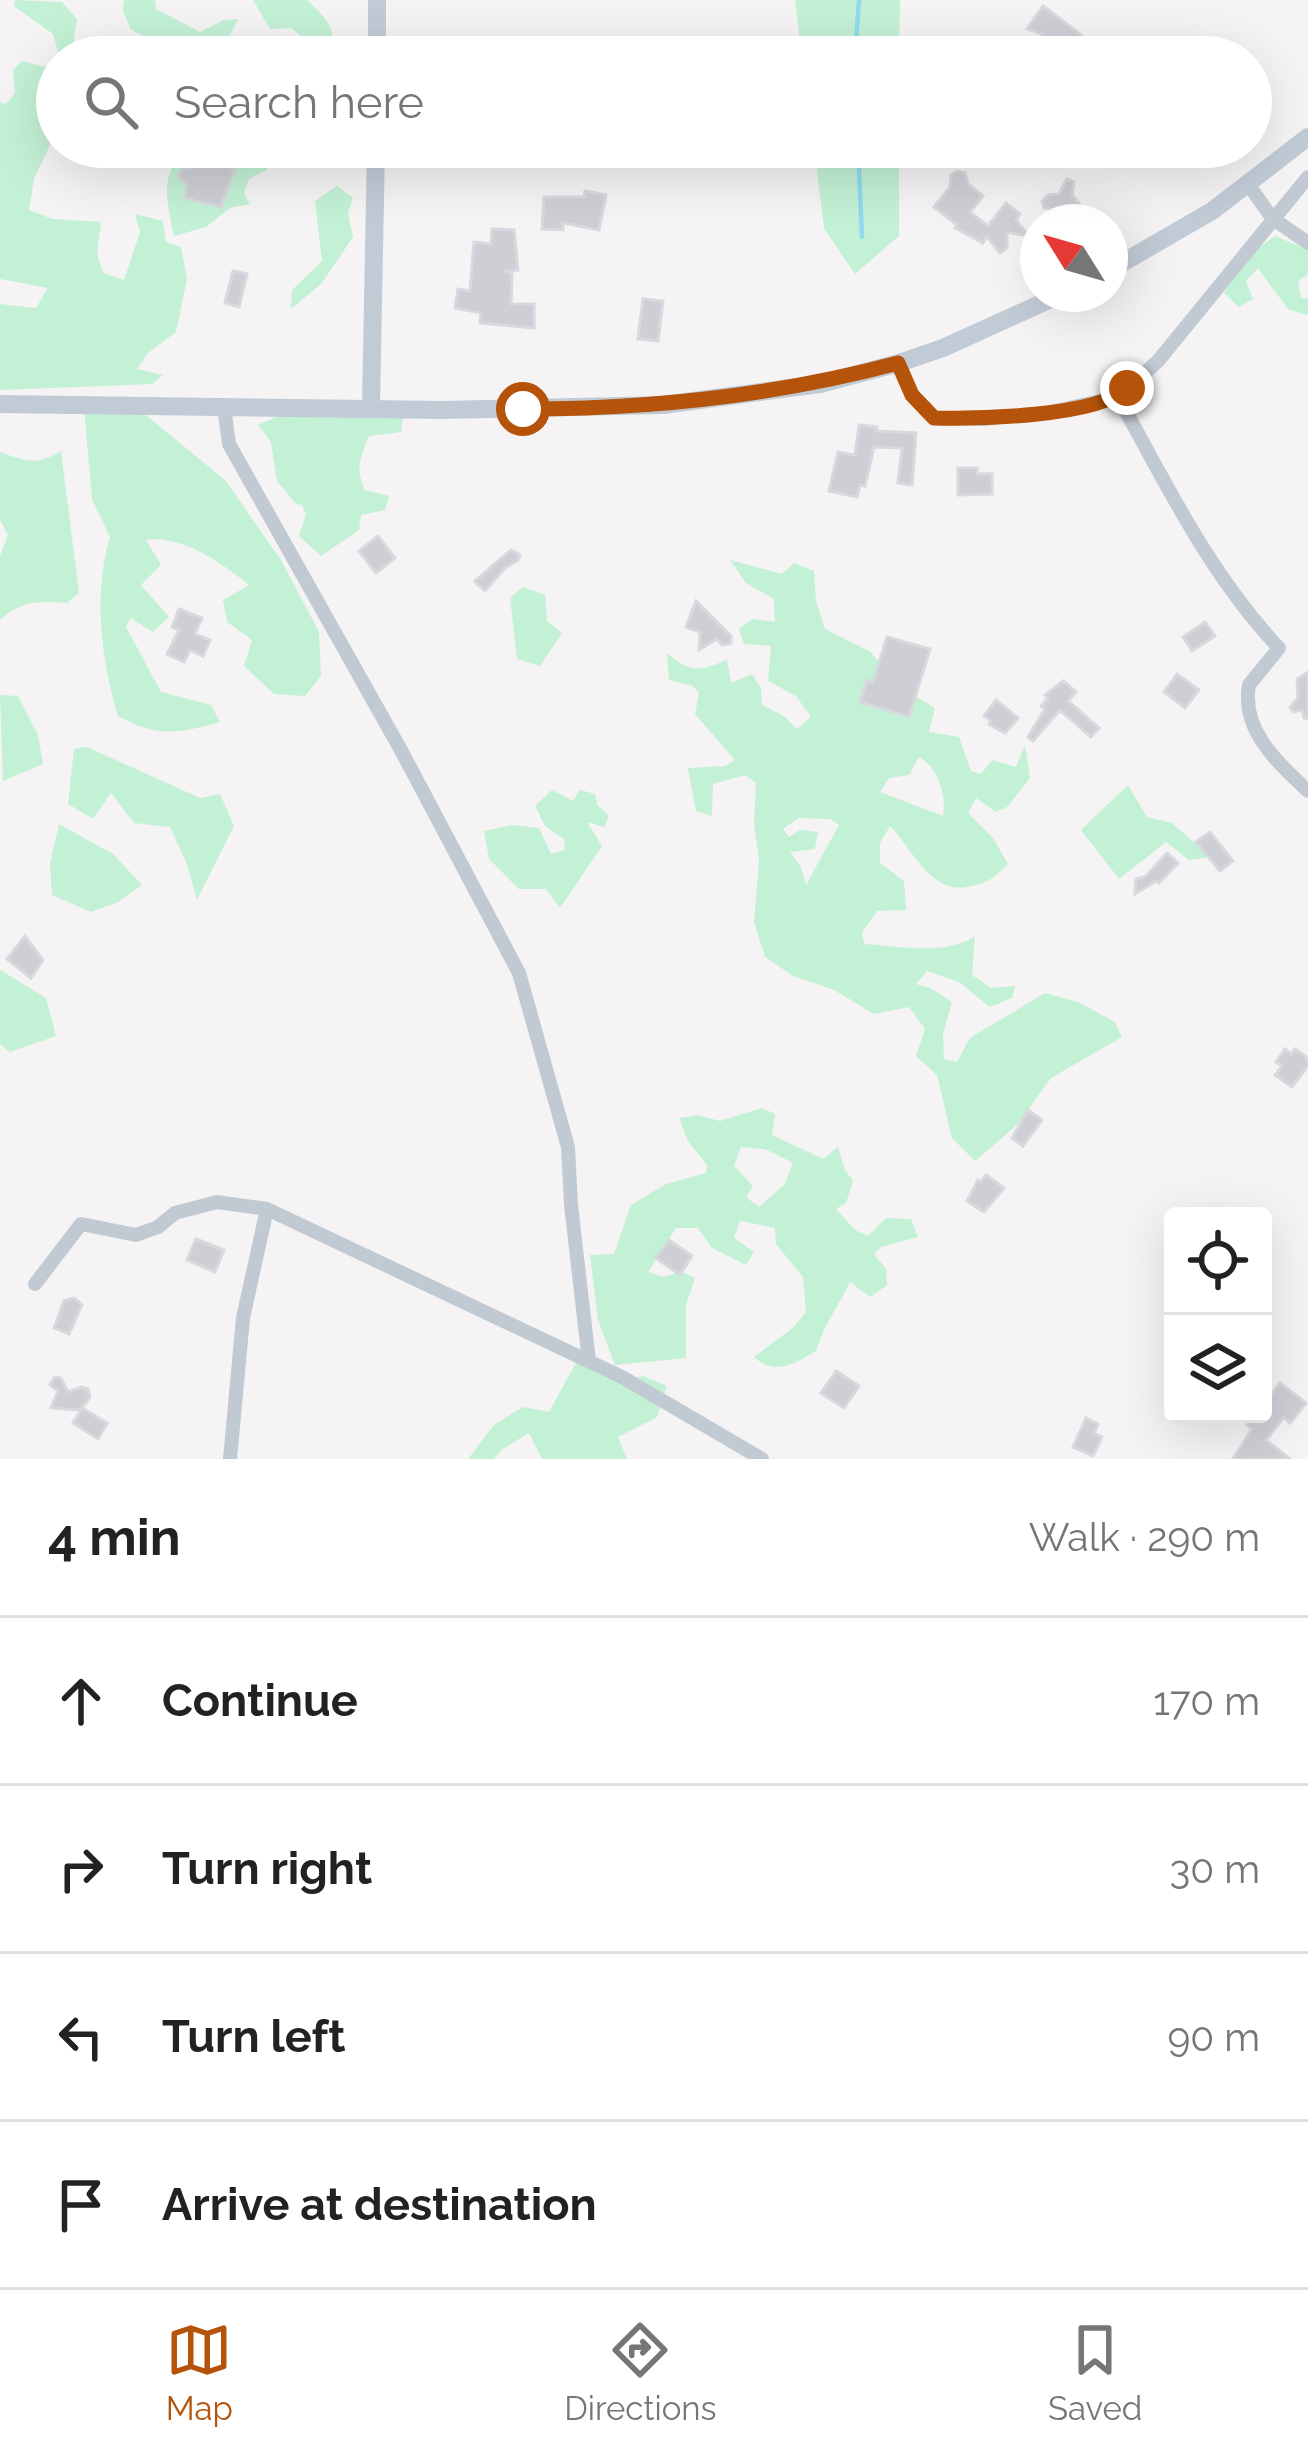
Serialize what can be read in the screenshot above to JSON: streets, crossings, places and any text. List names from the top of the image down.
{
  "north": "top left",
  "page": {
    "search": "Search here",
    "heading": ["4 min", "Walk · 290 m"],
    "list": [
      ["Continue", "170 m"],
      ["Turn right", "30 m"],
      ["Turn left", "90 m"],
      "Arrive at destination"
    ],
    "nav": ["Map", "Directions", "Saved"]
  }
}
